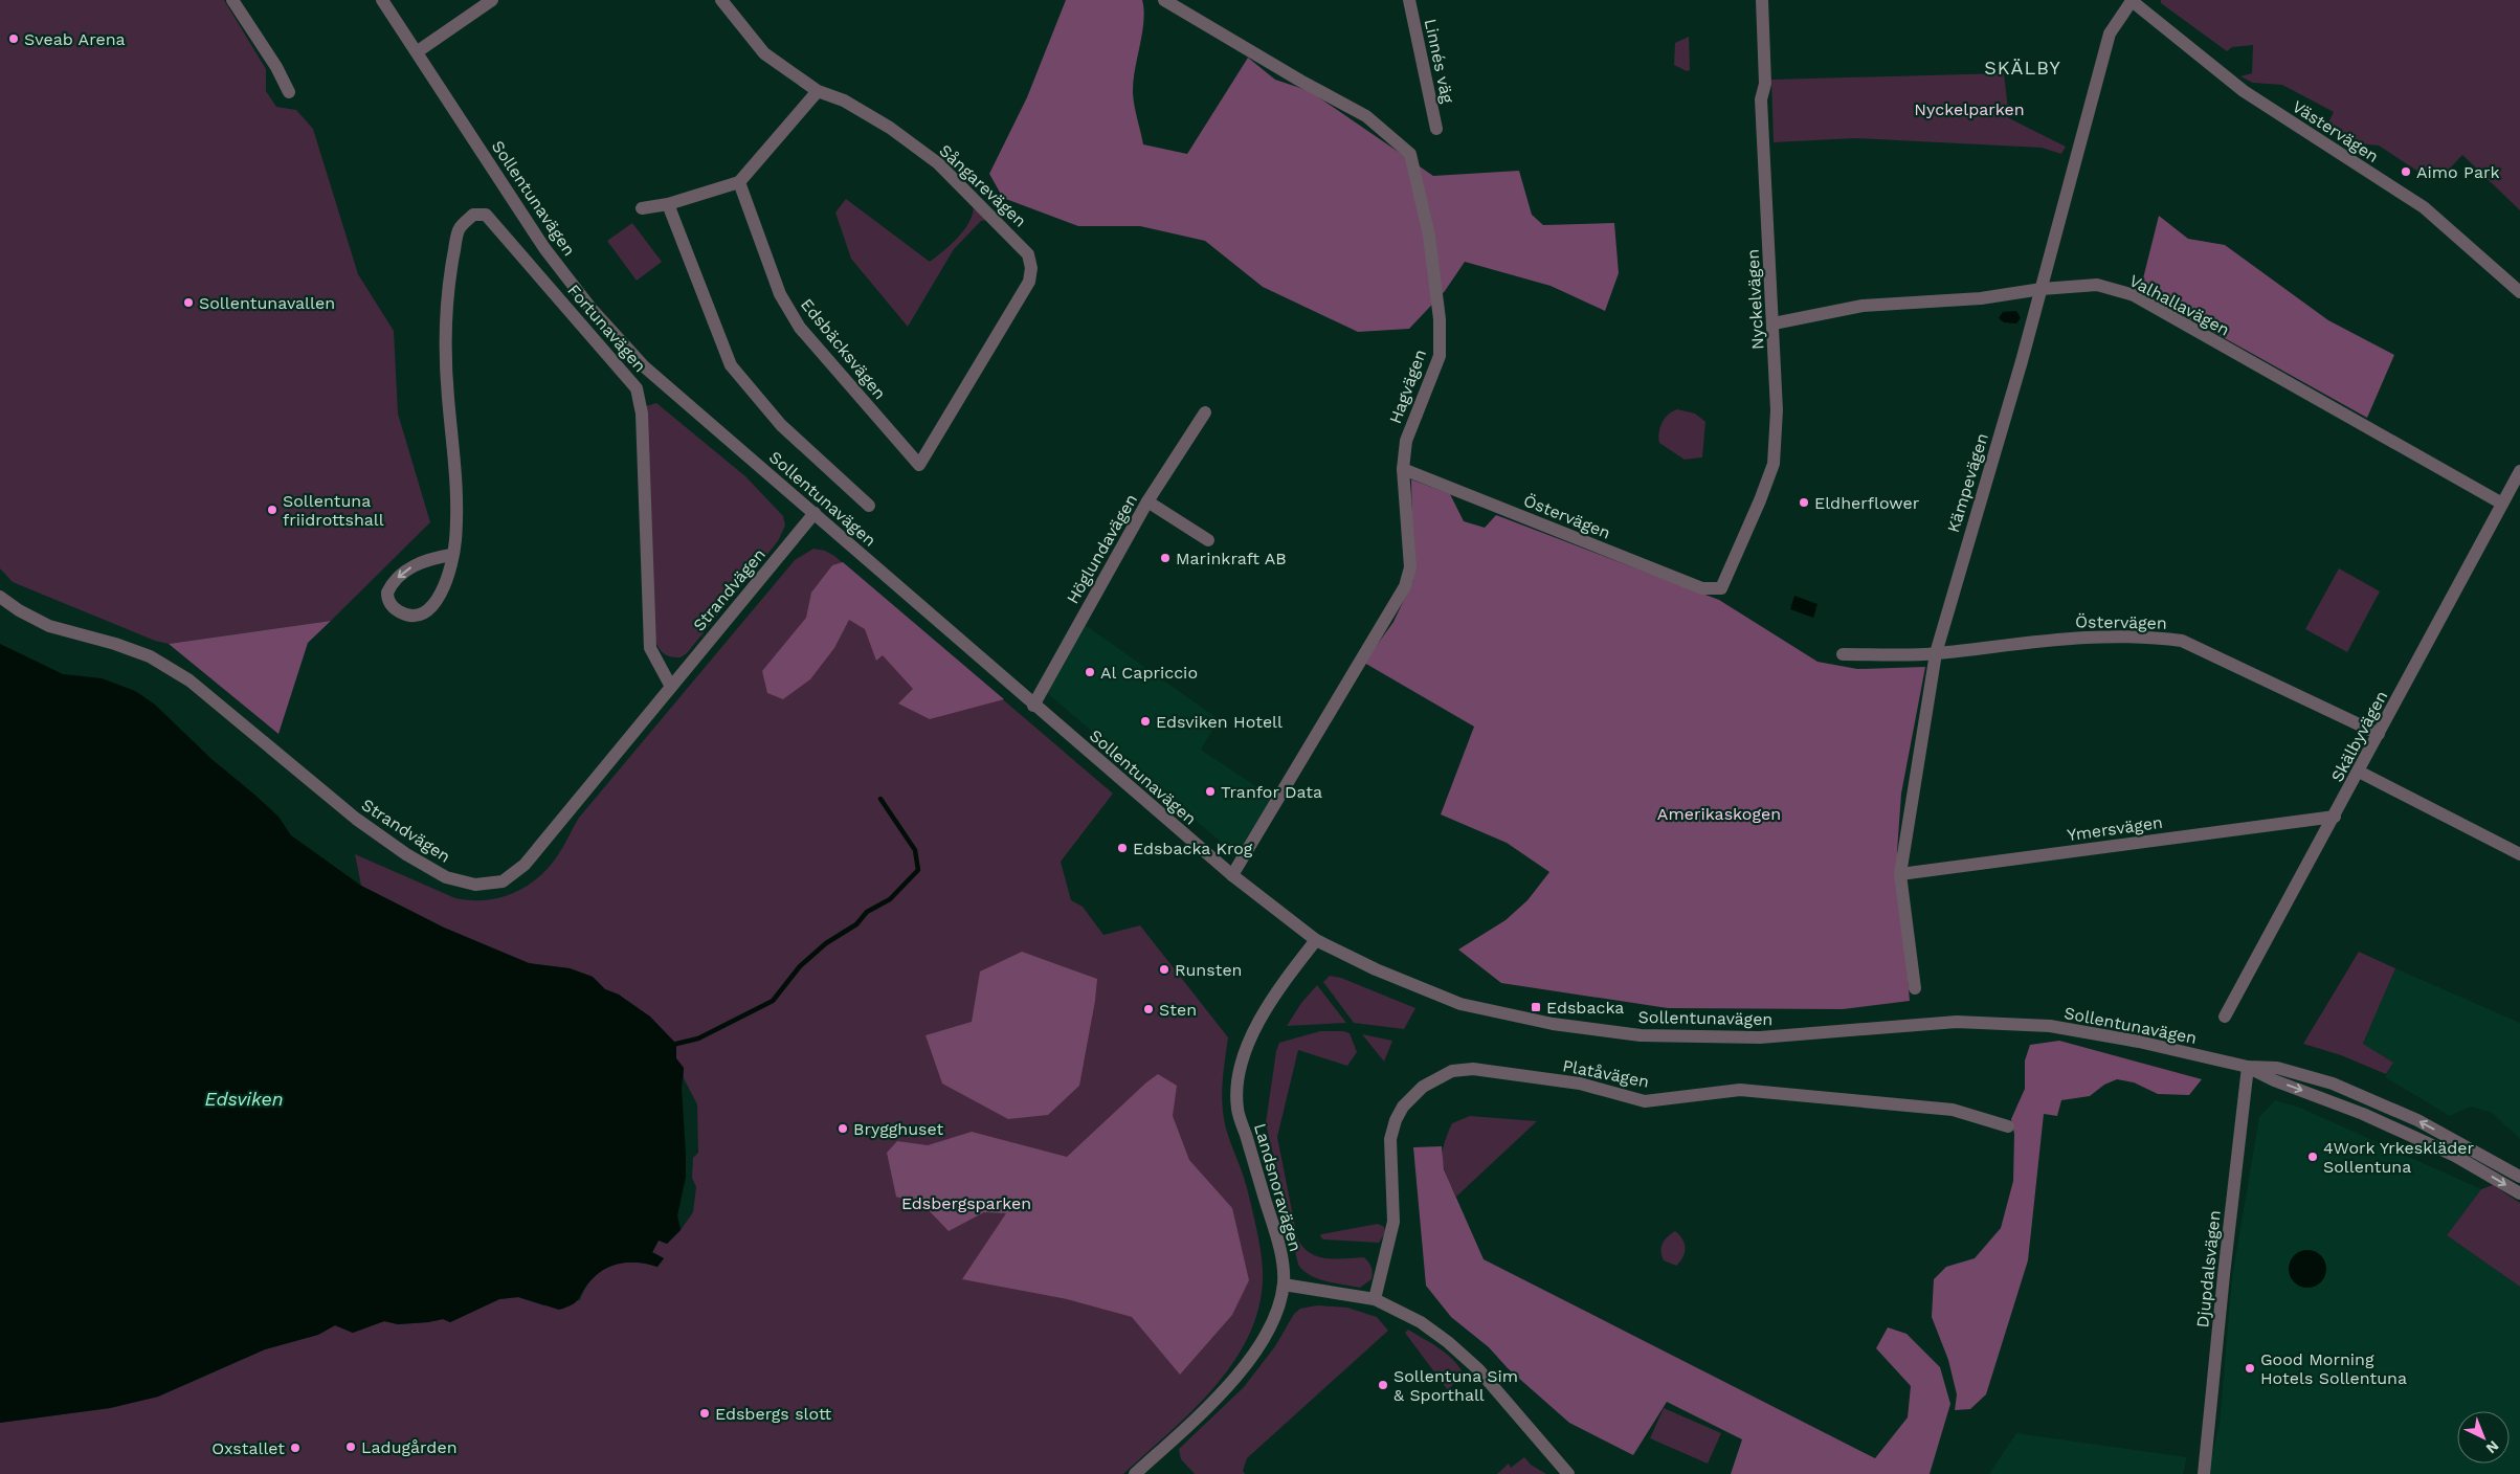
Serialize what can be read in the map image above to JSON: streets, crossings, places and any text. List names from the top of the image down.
{
  "streets": {
    "street": [
      "Linnés väg",
      "Västervägen",
      "Sångarevägen",
      "Sollentunavägen",
      "Nyckelvägen",
      "Valhallavägen",
      "Fortunavägen",
      "Edsbäcksvägen",
      "Hagvägen",
      "Kämpevägen",
      "Östervägen",
      "Höglundavägen",
      "Strandvägen",
      "Skälbyvägen",
      "Ymersvägen",
      "Platåvägen",
      "Landsnoravägen",
      "Djupdalsvägen"
    ]
  },
  "crossings": [
    ["Västervägen", "Kämpevägen"],
    ["Sångarevägen", "Edsbäcksvägen"],
    ["Sollentunavägen", "Hagvägen"],
    ["Sollentunavägen", "Höglundavägen"],
    ["Sollentunavägen", "Strandvägen"],
    ["Sollentunavägen", "Landsnoravägen"],
    ["Sollentunavägen", "Djupdalsvägen"],
    ["Nyckelvägen", "Valhallavägen"],
    ["Nyckelvägen", "Östervägen"],
    ["Valhallavägen", "Kämpevägen"],
    ["Valhallavägen", "Skälbyvägen"],
    ["Fortunavägen", "Strandvägen"],
    ["Hagvägen", "Östervägen"],
    ["Kämpevägen", "Östervägen"],
    ["Kämpevägen", "Ymersvägen"],
    ["Östervägen", "Skälbyvägen"],
    ["Skälbyvägen", "Ymersvägen"]
  ],
  "districts": ["SKÄLBY"],
  "water": ["Edsviken"],
  "parks": ["Nyckelparken", "Amerikaskogen", "Edsbergsparken"],
  "places": {
    "other": [
      "Sveab Arena",
      "Aimo Park",
      "Sollentunavallen",
      "Eldherflower",
      "Sollentuna friidrottshall",
      "Marinkraft AB",
      "Al Capriccio",
      "Edsviken Hotell",
      "Tranfor Data",
      "Edsbacka Krog",
      "Runsten",
      "Sten",
      "Brygghuset",
      "4Work Yrkeskläder Sollentuna",
      "Good Morning Hotels Sollentuna",
      "Sollentuna Sim & Sporthall",
      "Edsbergs slott",
      "Ladugården",
      "Oxstallet"
    ],
    "transit": ["Edsbacka"]
  },
  "north": "bottom right"
}
